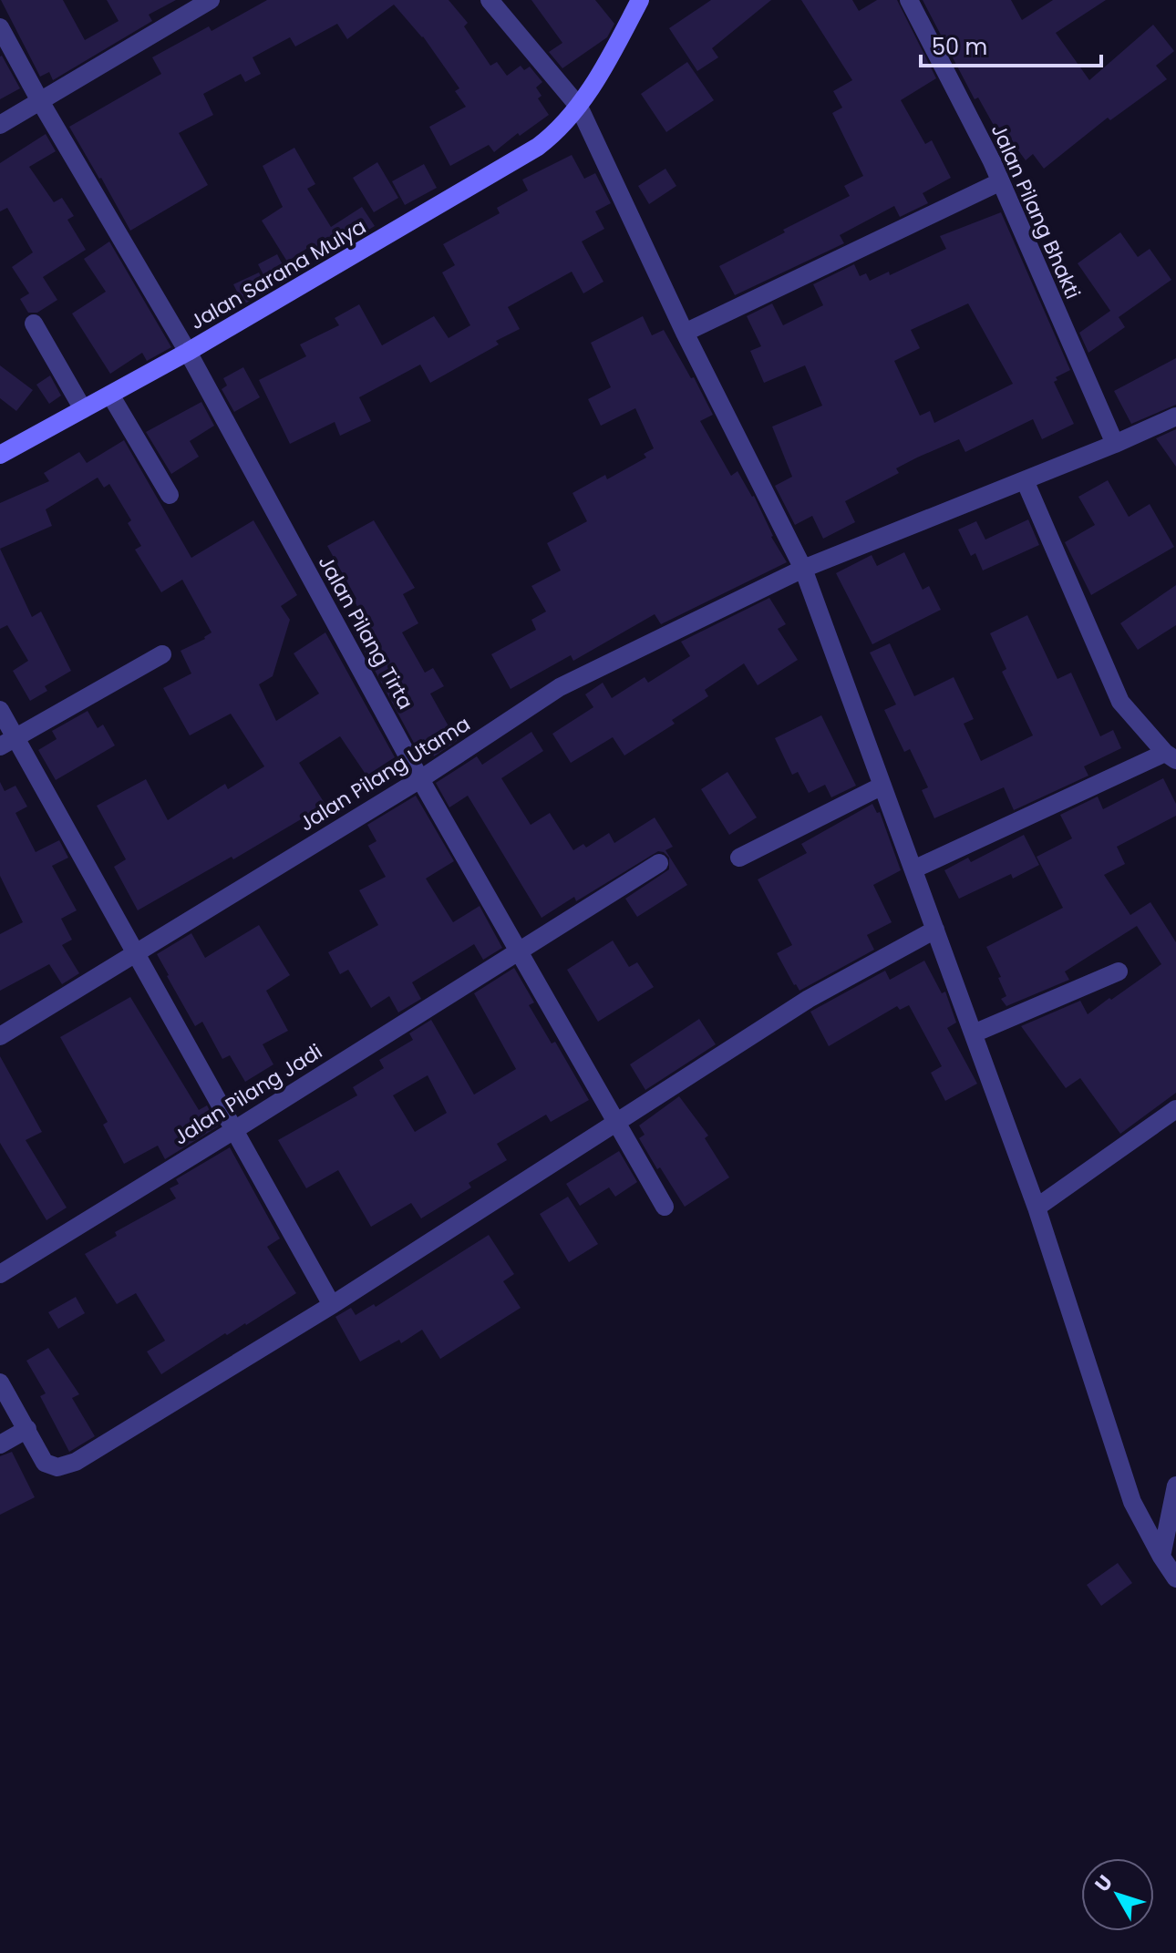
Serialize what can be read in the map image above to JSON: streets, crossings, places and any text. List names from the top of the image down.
{
  "streets": {
    "street": [
      "Jalan Pilang Bhakti",
      "Jalan Sarana Mulya",
      "Jalan Pilang Tirta",
      "Jalan Pilang Utama",
      "Jalan Pilang Jadi"
    ]
  },
  "crossings": [
    ["Jalan Pilang Bhakti", "Jalan Pilang Utama"],
    ["Jalan Sarana Mulya", "Jalan Pilang Tirta"],
    ["Jalan Pilang Tirta", "Jalan Pilang Utama"],
    ["Jalan Pilang Tirta", "Jalan Pilang Jadi"]
  ],
  "scale_bar": "50 m",
  "north": "top left"
}
